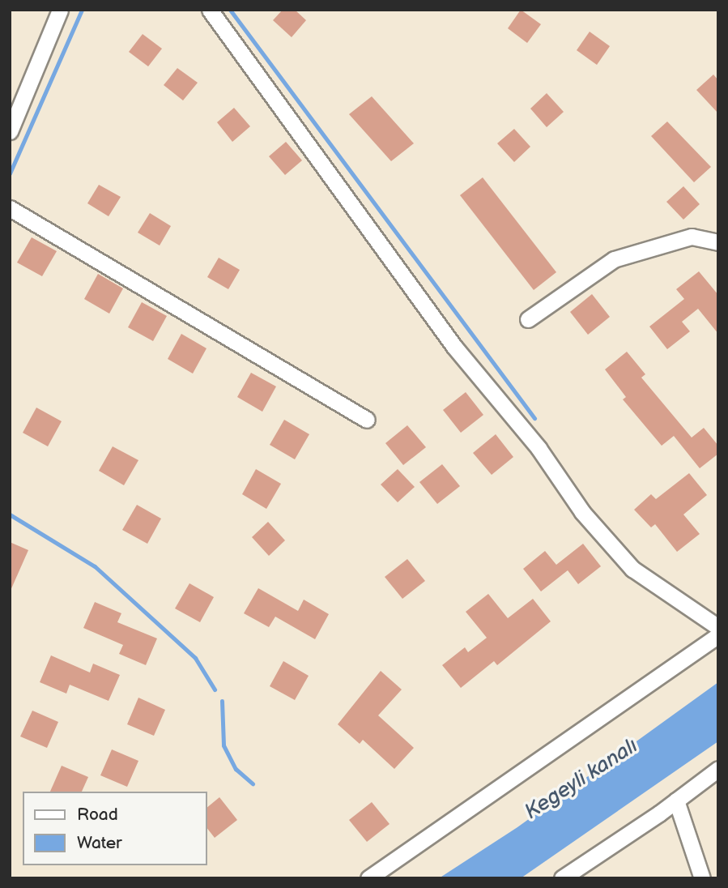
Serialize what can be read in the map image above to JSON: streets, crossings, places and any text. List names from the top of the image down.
{
  "water": ["Kegeyli kanalı"],
  "legend": ["Road", "Water"]
}
